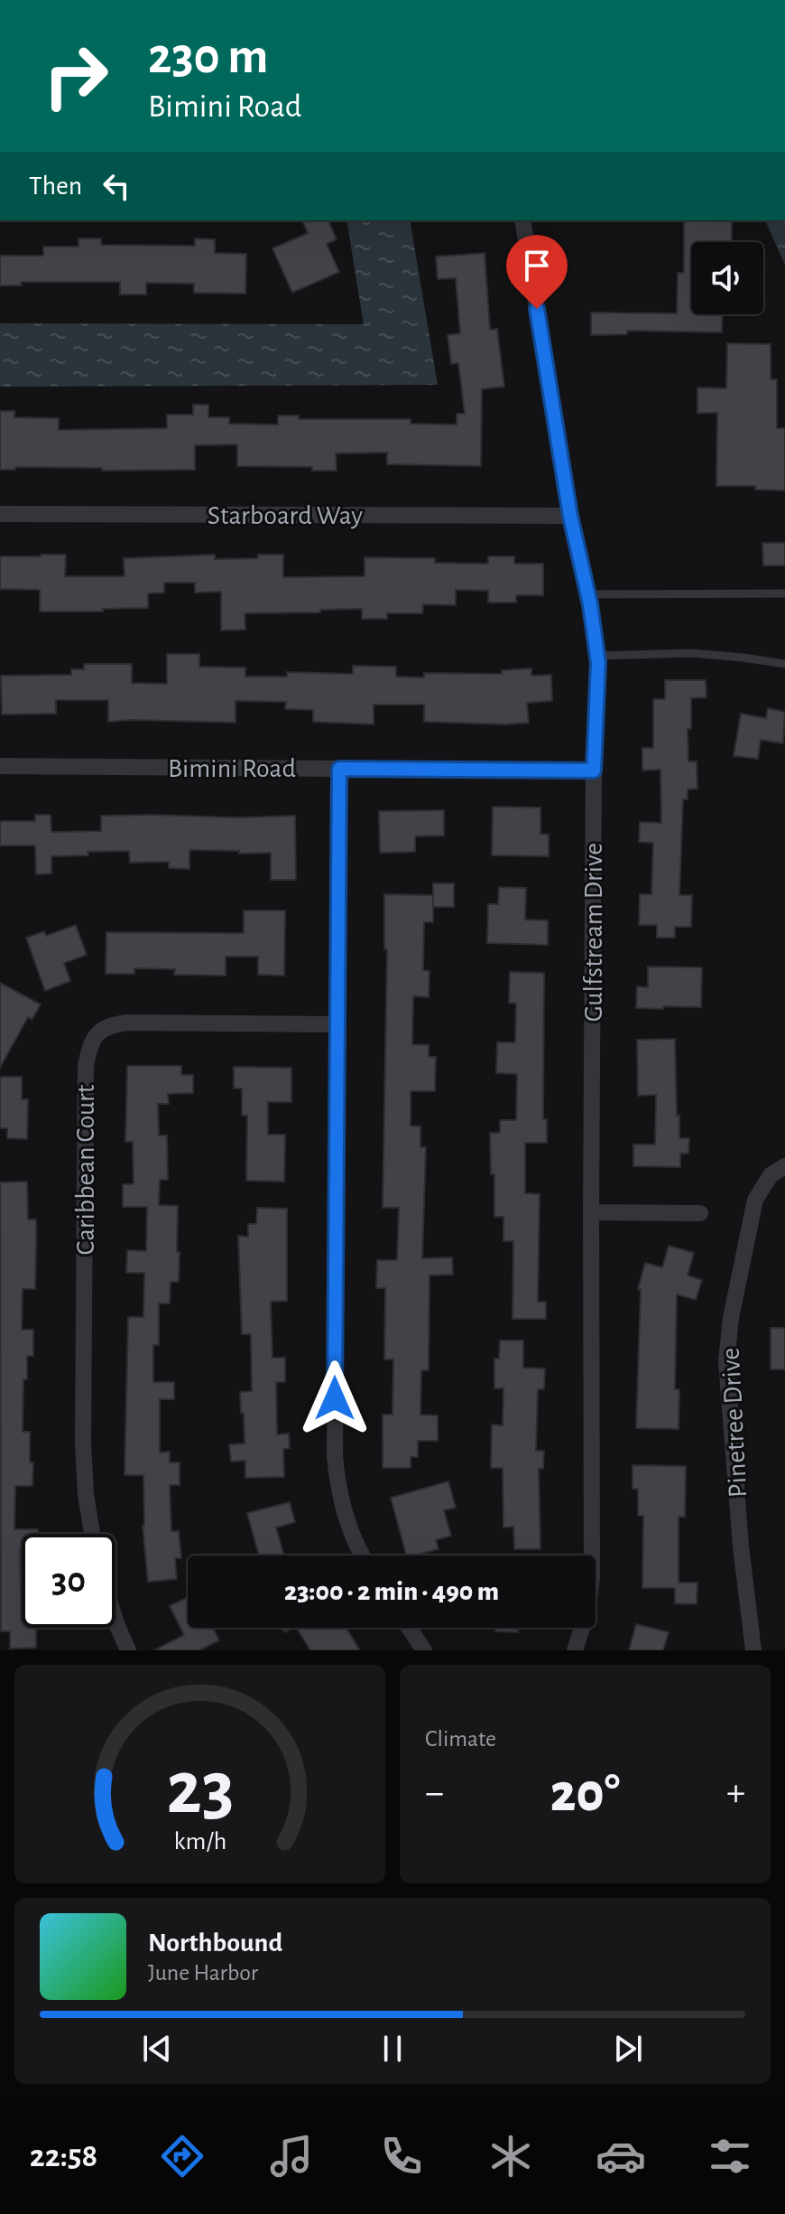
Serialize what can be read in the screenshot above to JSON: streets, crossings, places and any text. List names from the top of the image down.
{
  "streets": {
    "street": [
      "Starboard Way",
      "Bimini Road",
      "Gulfstream Drive",
      "Caribbean Court",
      "Pinetree Drive"
    ]
  },
  "crossings": [
    ["Starboard Way", "Gulfstream Drive"],
    ["Bimini Road", "Gulfstream Drive"]
  ],
  "page": {
    "turn": ["230 m", "Bimini Road"],
    "then": "Then",
    "limit": "30",
    "trip": "23:00 · 2 min · 490 m",
    "tile": "Climate",
    "heat": ["−", "20°", "+"],
    "song": ["Northbound", "June Harbor"],
    "tabs": "22:58",
    "gauge": ["23", "km/h"]
  }
}
